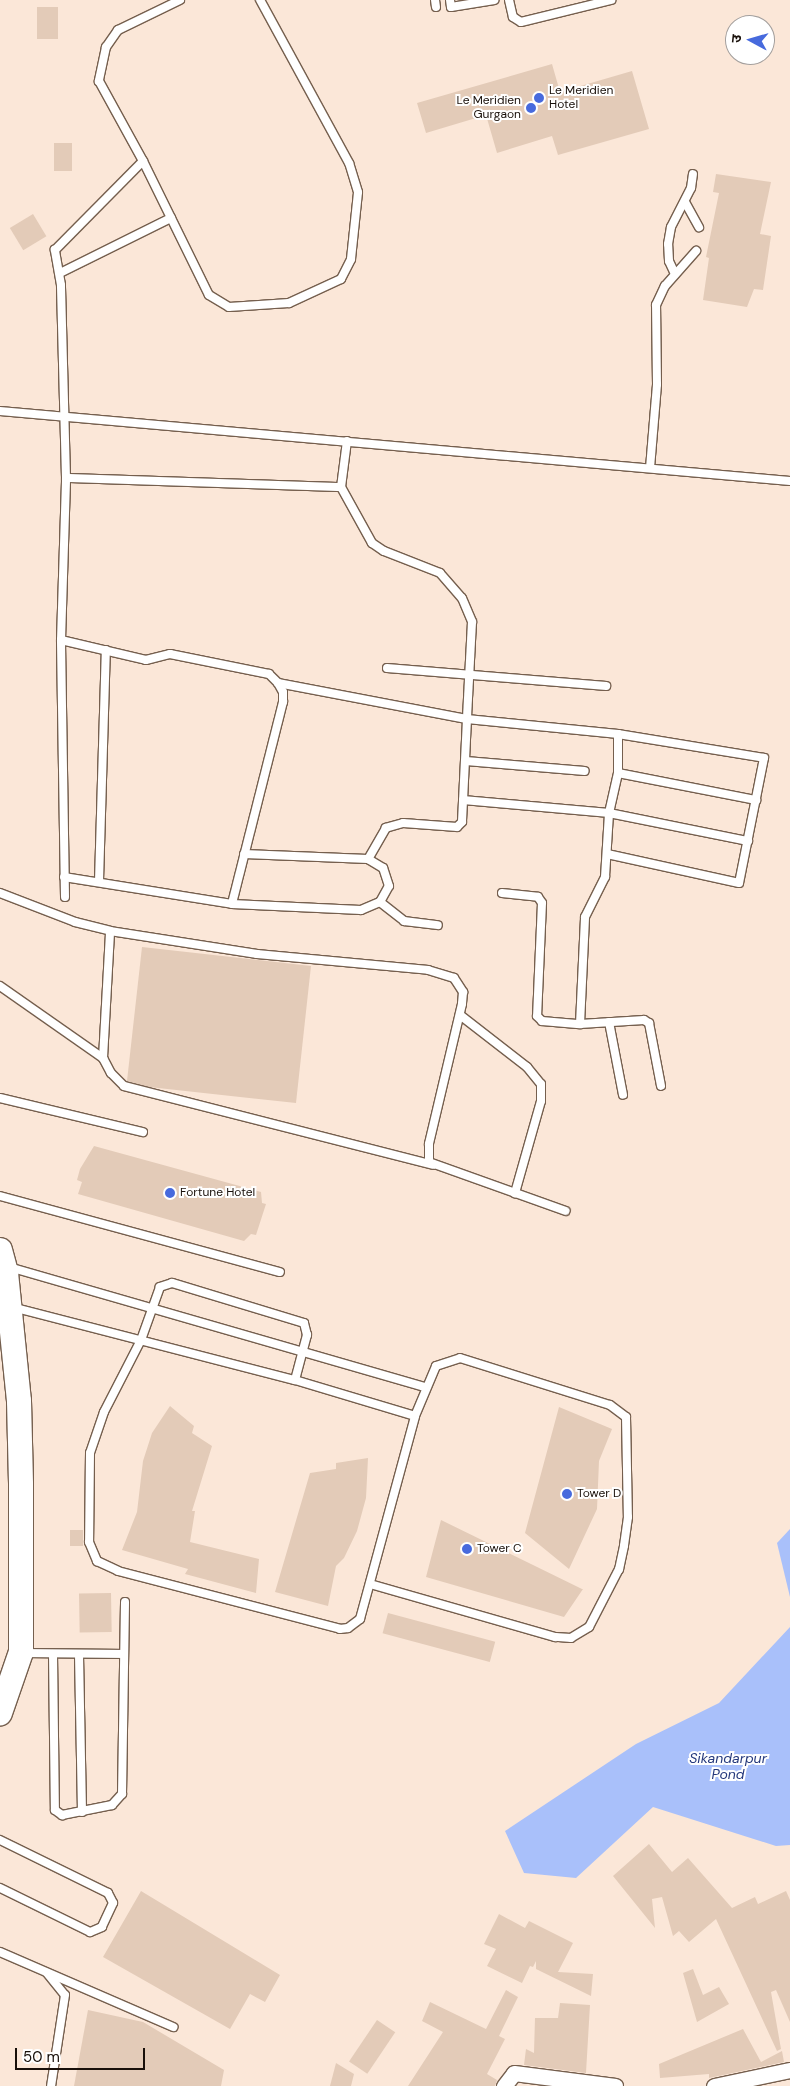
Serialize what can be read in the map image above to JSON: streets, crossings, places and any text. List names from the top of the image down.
{
  "water": ["Sikandarpur Pond"],
  "places": [
    "Le Meridien Hotel",
    "Le Meridien Gurgaon",
    "Fortune Hotel",
    "Tower D",
    "Tower C"
  ],
  "scale_bar": "50 m",
  "north": "left"
}
